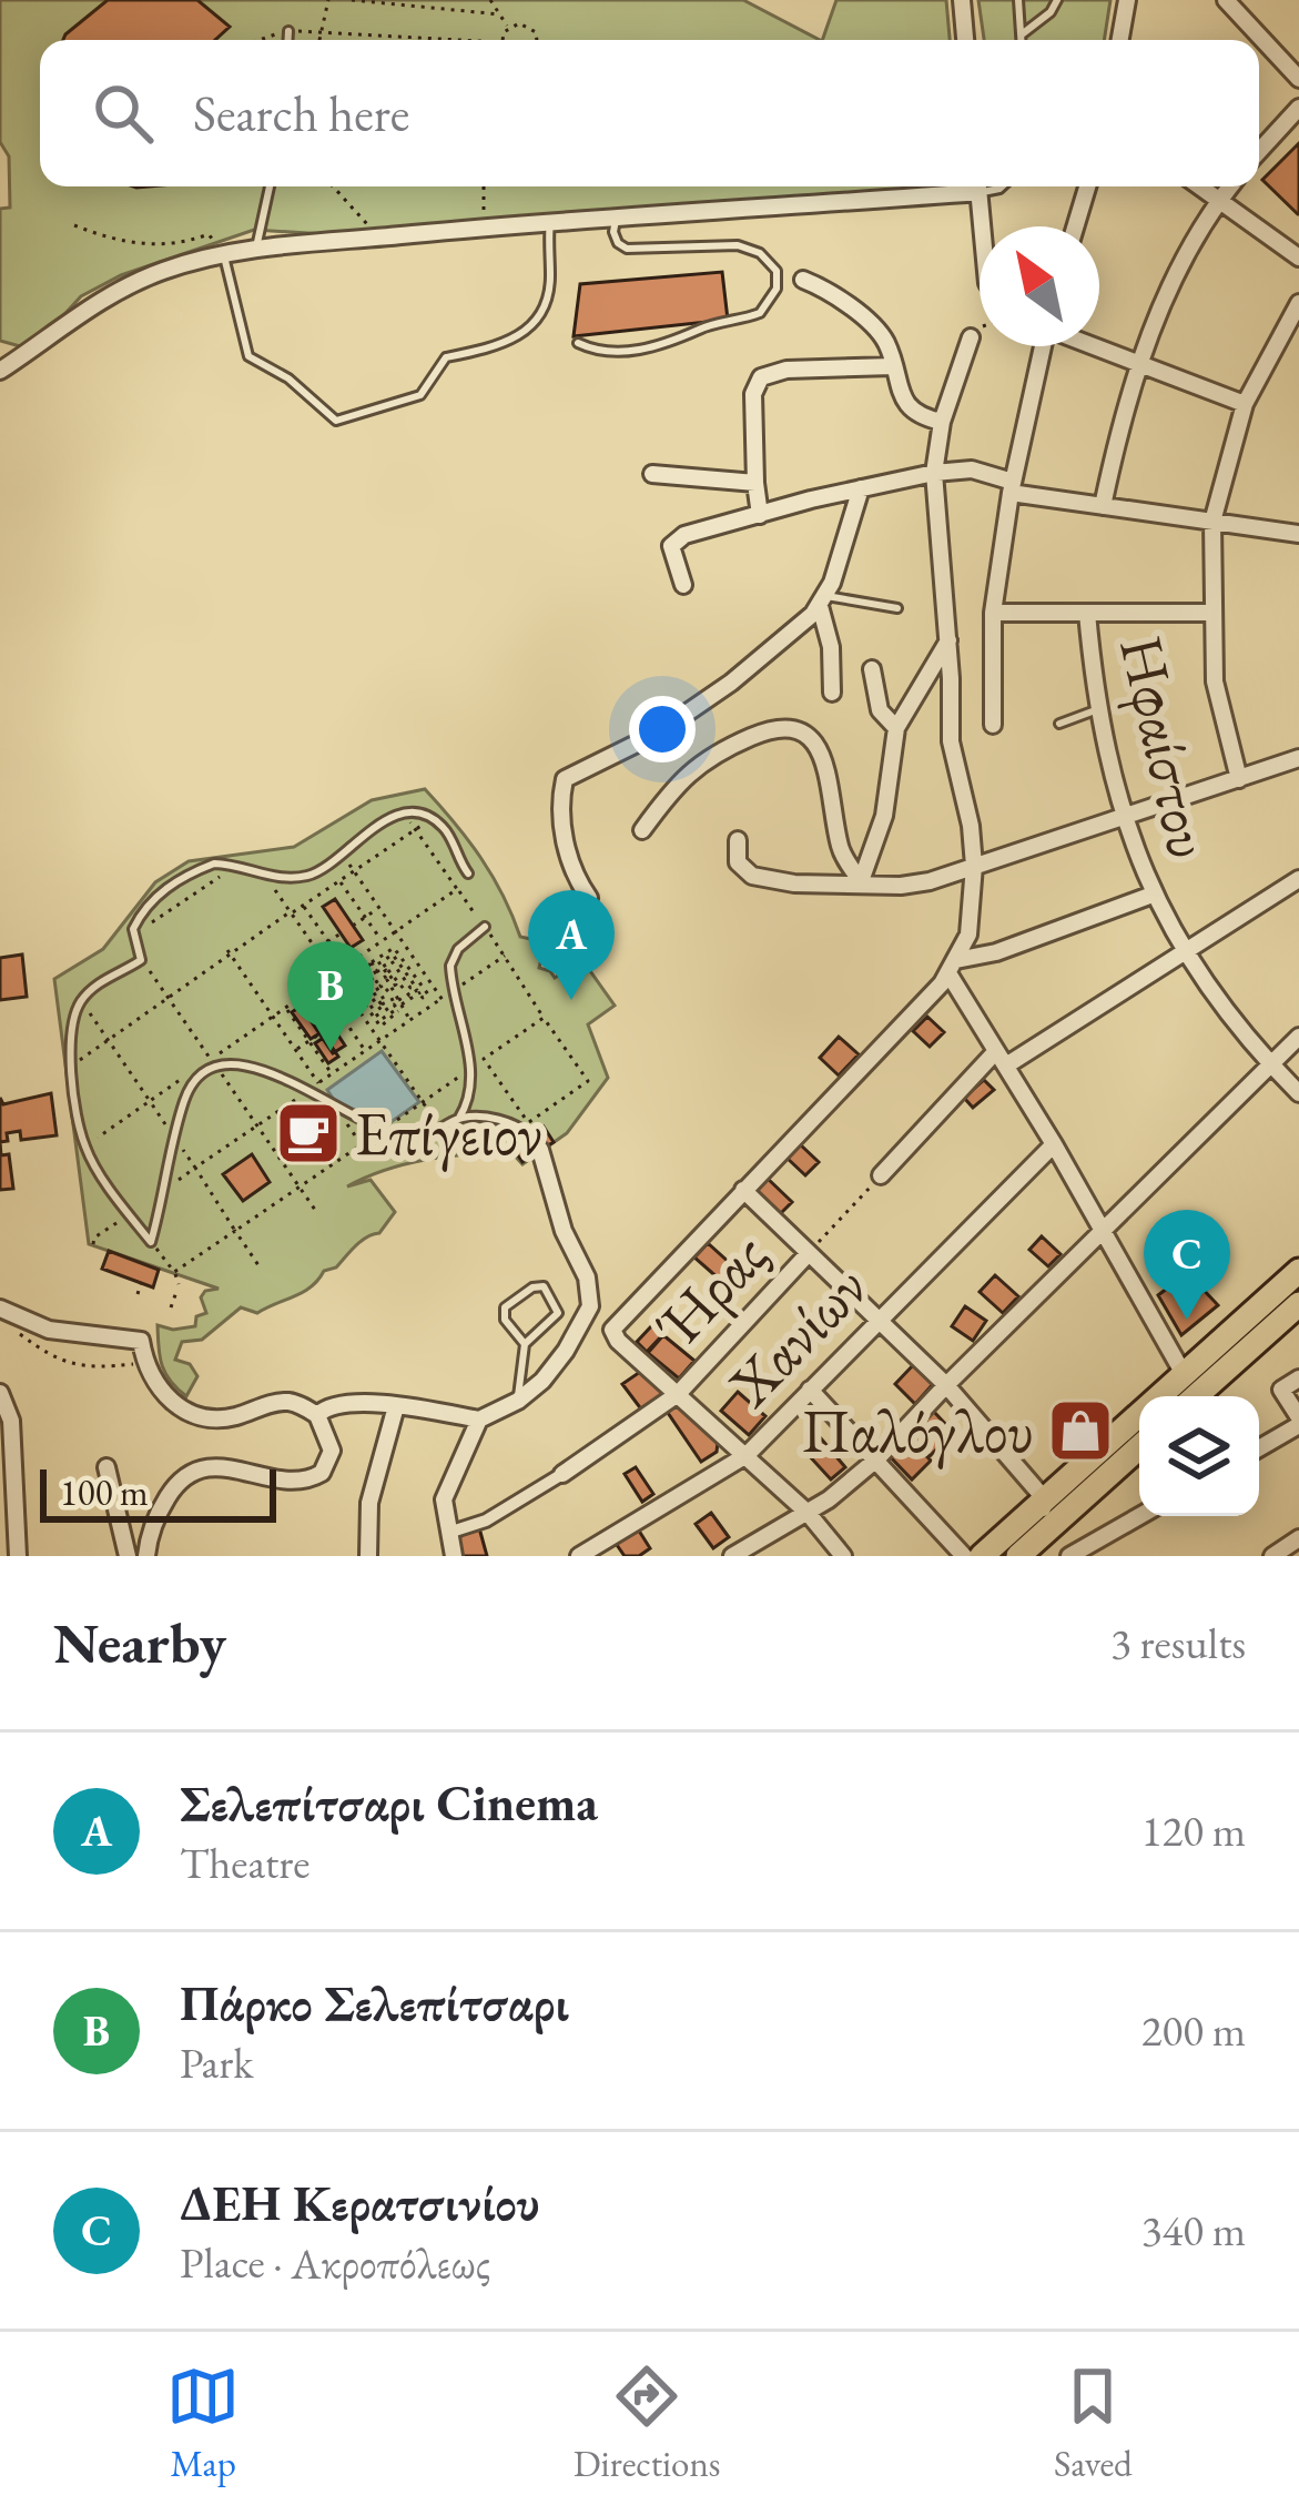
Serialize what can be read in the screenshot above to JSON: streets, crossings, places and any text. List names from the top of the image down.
{
  "streets": {
    "street": ["Ηφαίστου", "Ήρας", "Χανίων"]
  },
  "places": {
    "cafe": ["Επίγειον"],
    "shop": ["Παλόγλου"]
  },
  "scale_bar": "100 m",
  "north": "top left",
  "page": {
    "search": "Search here",
    "pins": ["A", "B", "C"],
    "scale": "100 m",
    "heading": ["Nearby", "3 results"],
    "list": [
      {
        "mark": "A",
        "name": "Σελεπίτσαρι Cinema",
        "note": "Theatre",
        "value": "120 m"
      },
      {
        "mark": "B",
        "name": "Πάρκο Σελεπίτσαρι",
        "note": "Park",
        "value": "200 m"
      },
      {
        "mark": "C",
        "name": "ΔΕΗ Κερατσινίου",
        "note": "Place · Ακροπόλεως",
        "value": "340 m"
      }
    ],
    "nav": ["Map", "Directions", "Saved"]
  }
}
